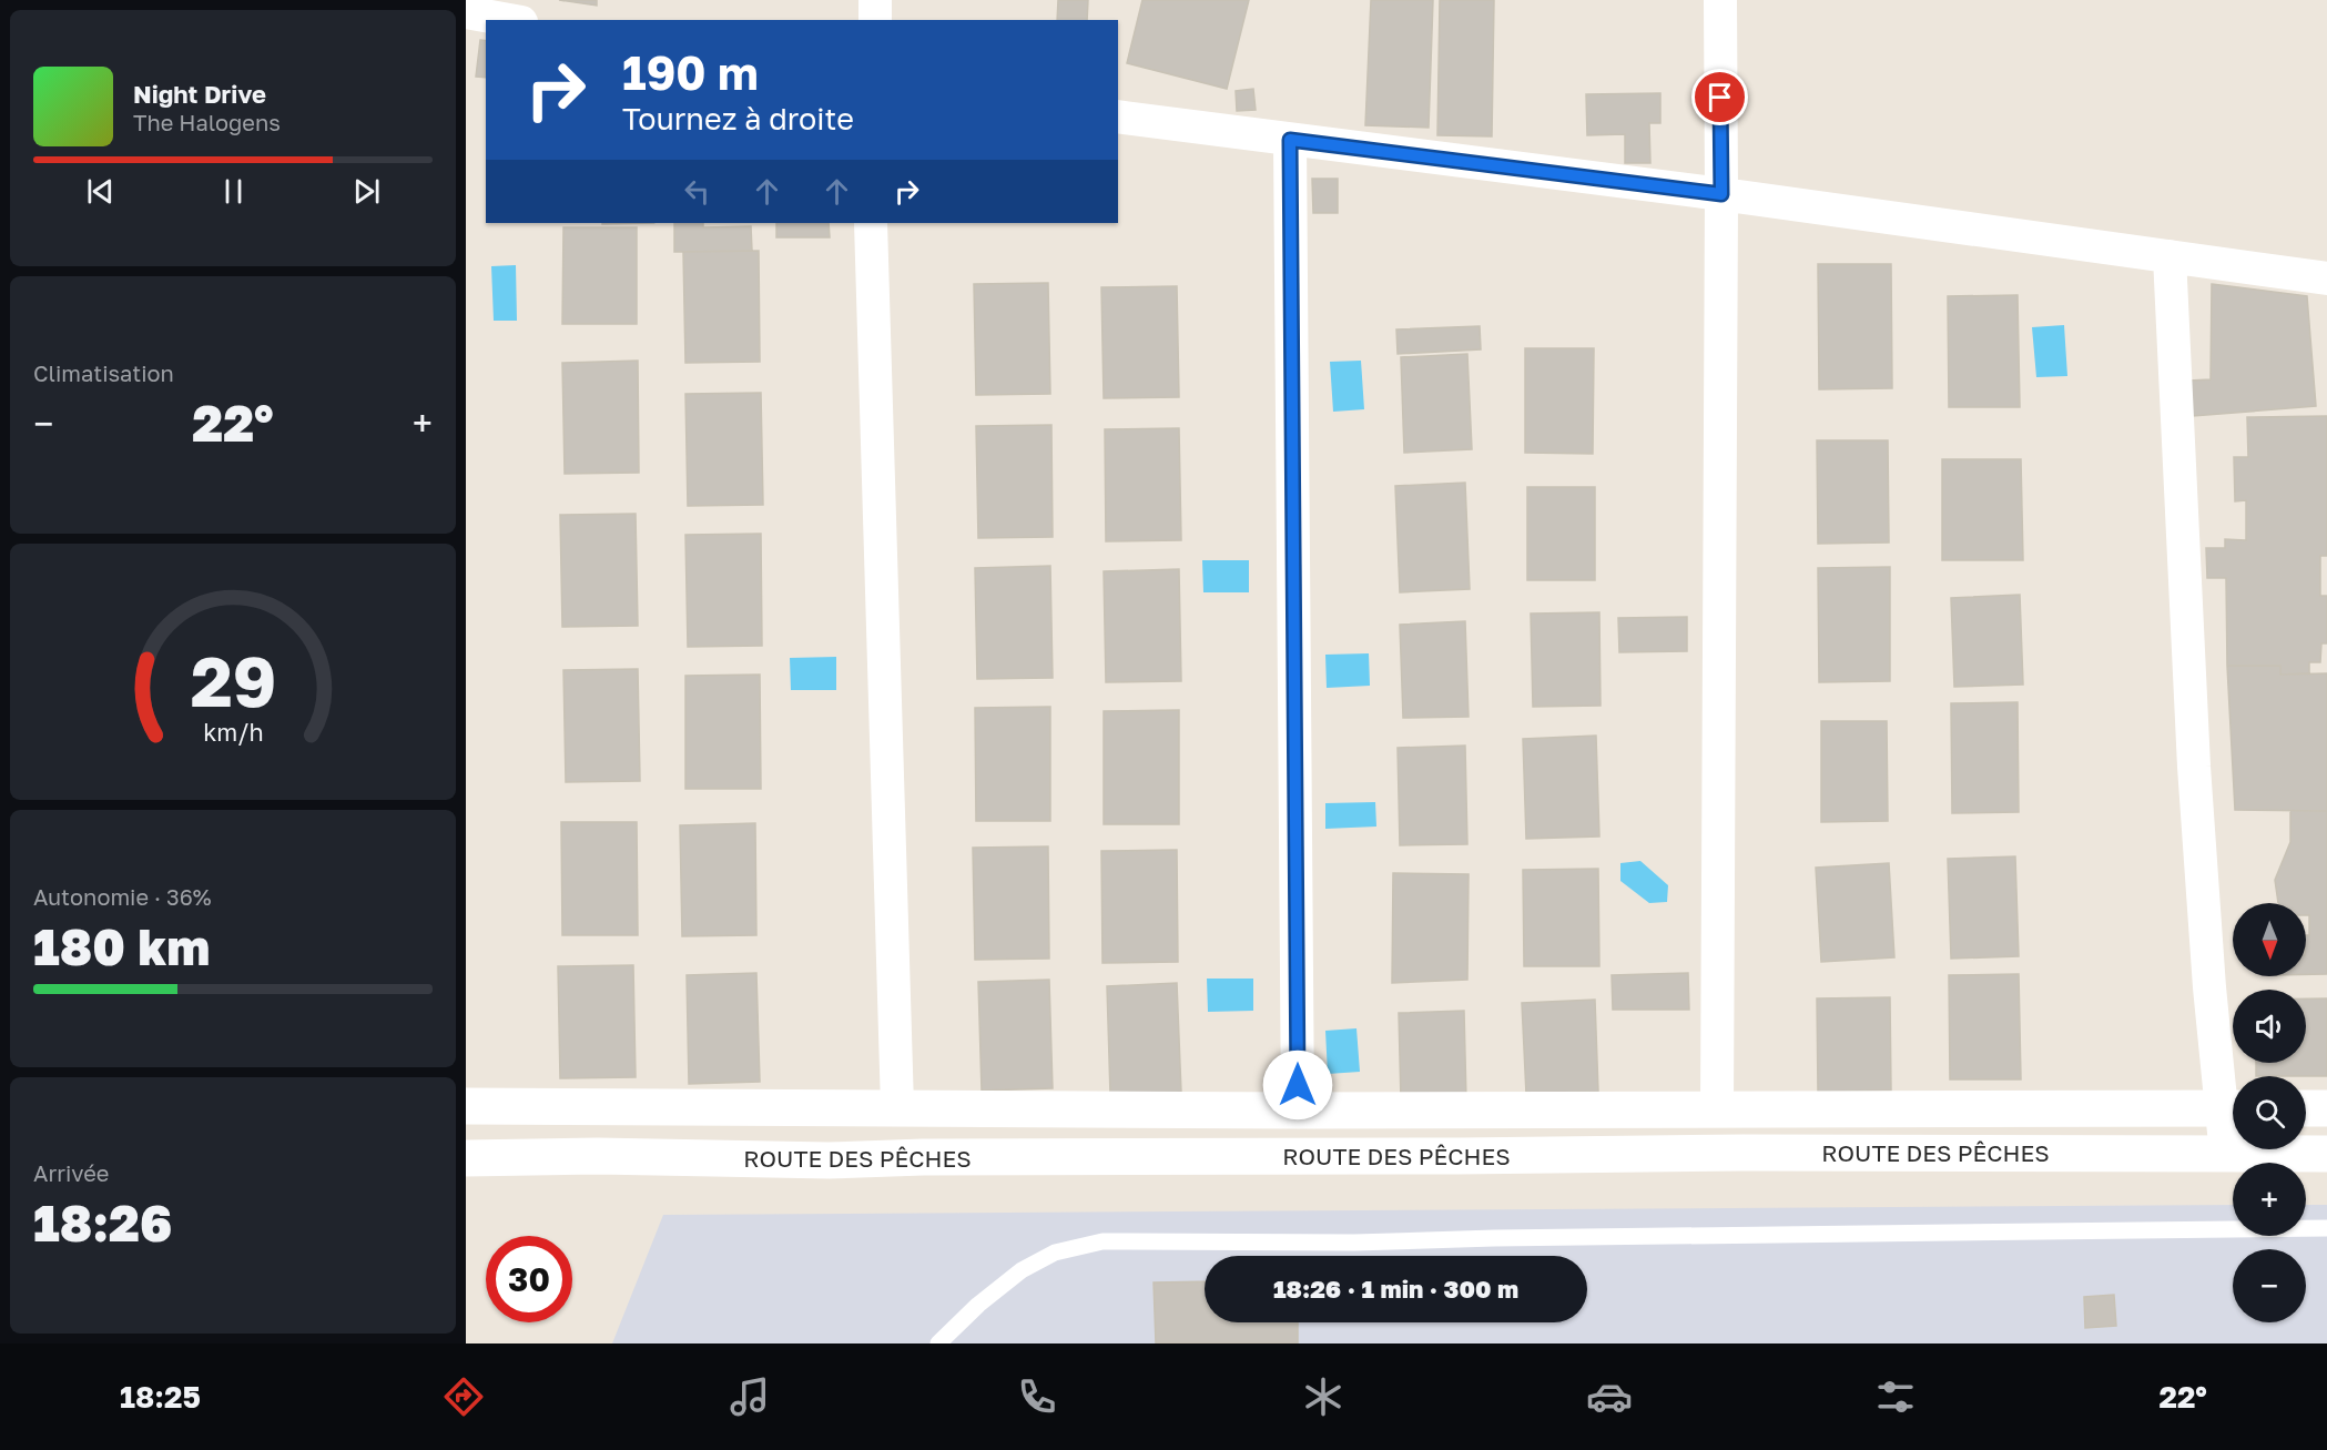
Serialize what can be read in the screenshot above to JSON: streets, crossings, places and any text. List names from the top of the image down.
{
  "streets": {
    "main road": ["ROUTE DES PÊCHES"]
  },
  "north": "bottom",
  "page": {
    "turn": ["190 m", "Tournez à droite"],
    "song": ["Night Drive", "The Halogens"],
    "tile": [
      "Climatisation",
      ["Autonomie · 36%", "180 km"],
      ["Arrivée", "18:26"]
    ],
    "heat": ["−", "22°", "+"],
    "map_buttons": ["+", "−"],
    "limit": "30",
    "trip": "18:26 · 1 min · 300 m",
    "tabs": ["18:25", "22°"],
    "gauge": ["29", "km/h"]
  }
}
